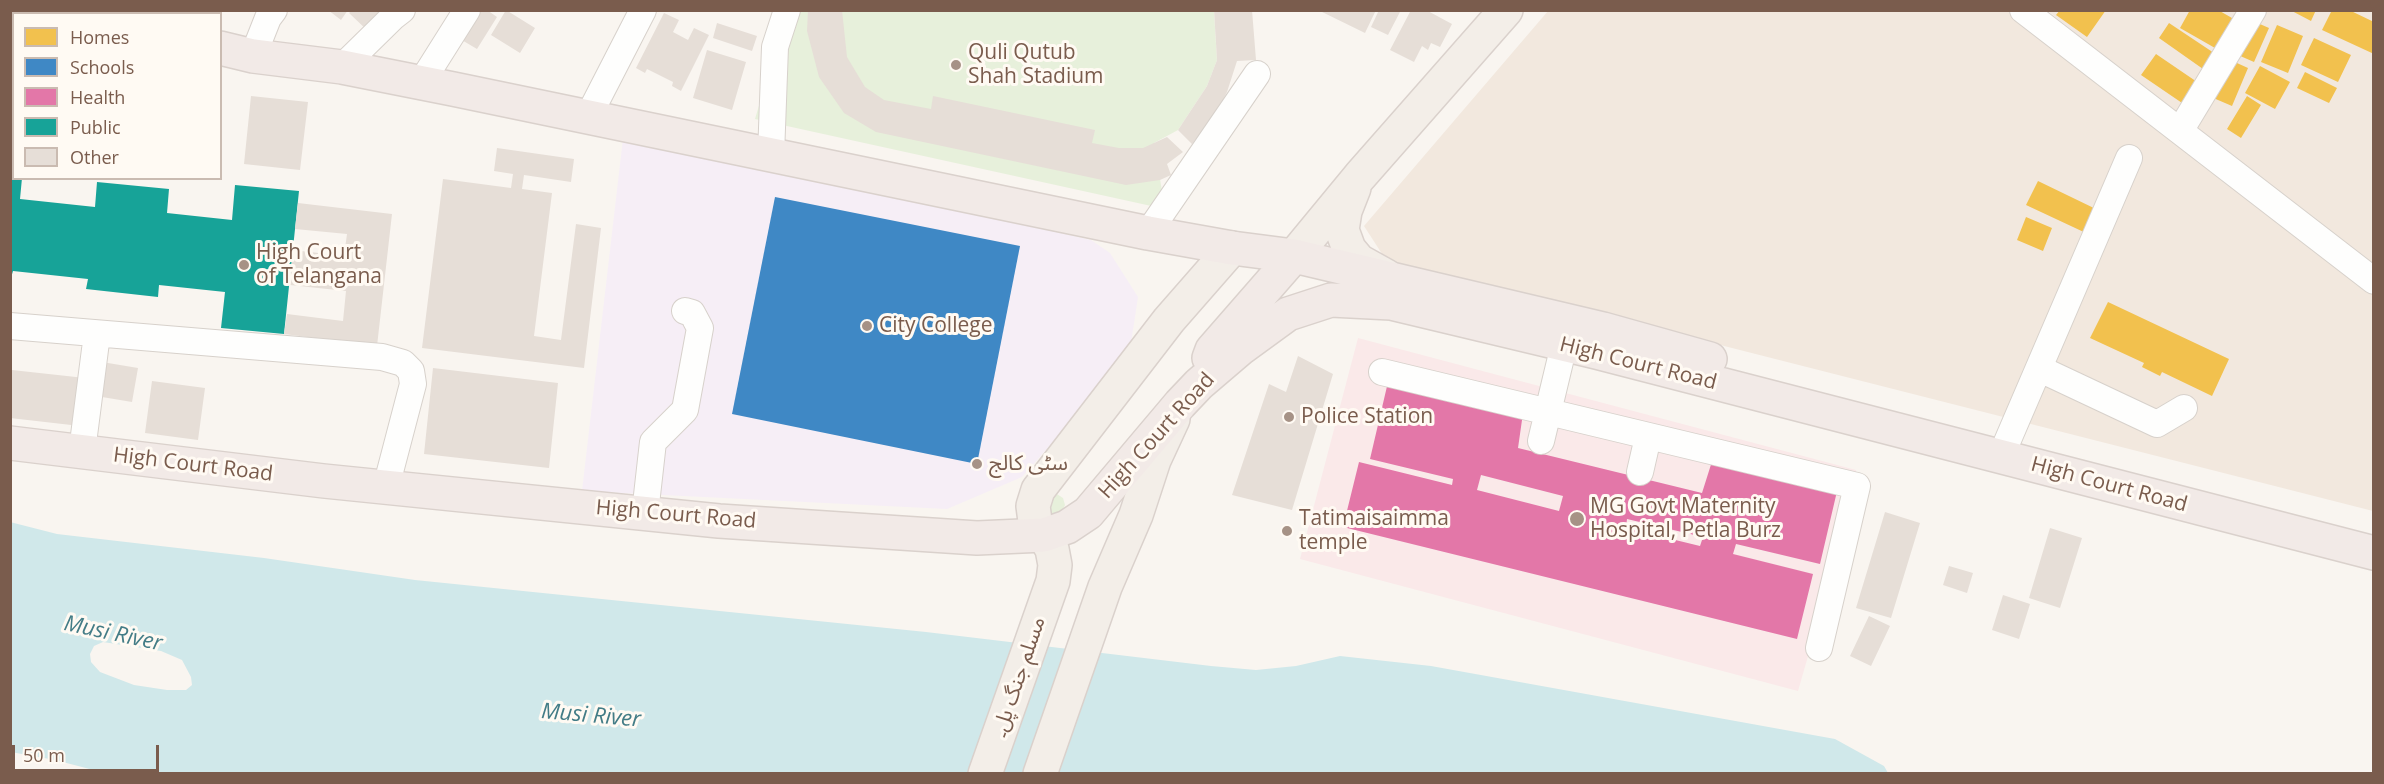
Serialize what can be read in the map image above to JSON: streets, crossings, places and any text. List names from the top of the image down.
{
  "streets": {
    "highway": ["High Court Road"],
    "main road": ["مسلم جنگ پل۔"]
  },
  "crossings": [
    ["High Court Road", "مسلم جنگ پل۔"]
  ],
  "water": ["Musi River"],
  "places": [
    "Quli Qutub Shah Stadium",
    "High Court of Telangana",
    "City College",
    "Police Station",
    "سٹی کالج",
    "MG Govt Maternity Hospital, Petla Burz",
    "Tatimaisaimma temple"
  ],
  "legend": [
    "Homes",
    "Schools",
    "Health",
    "Public",
    "Other"
  ],
  "scale_bar": "50 m"
}
